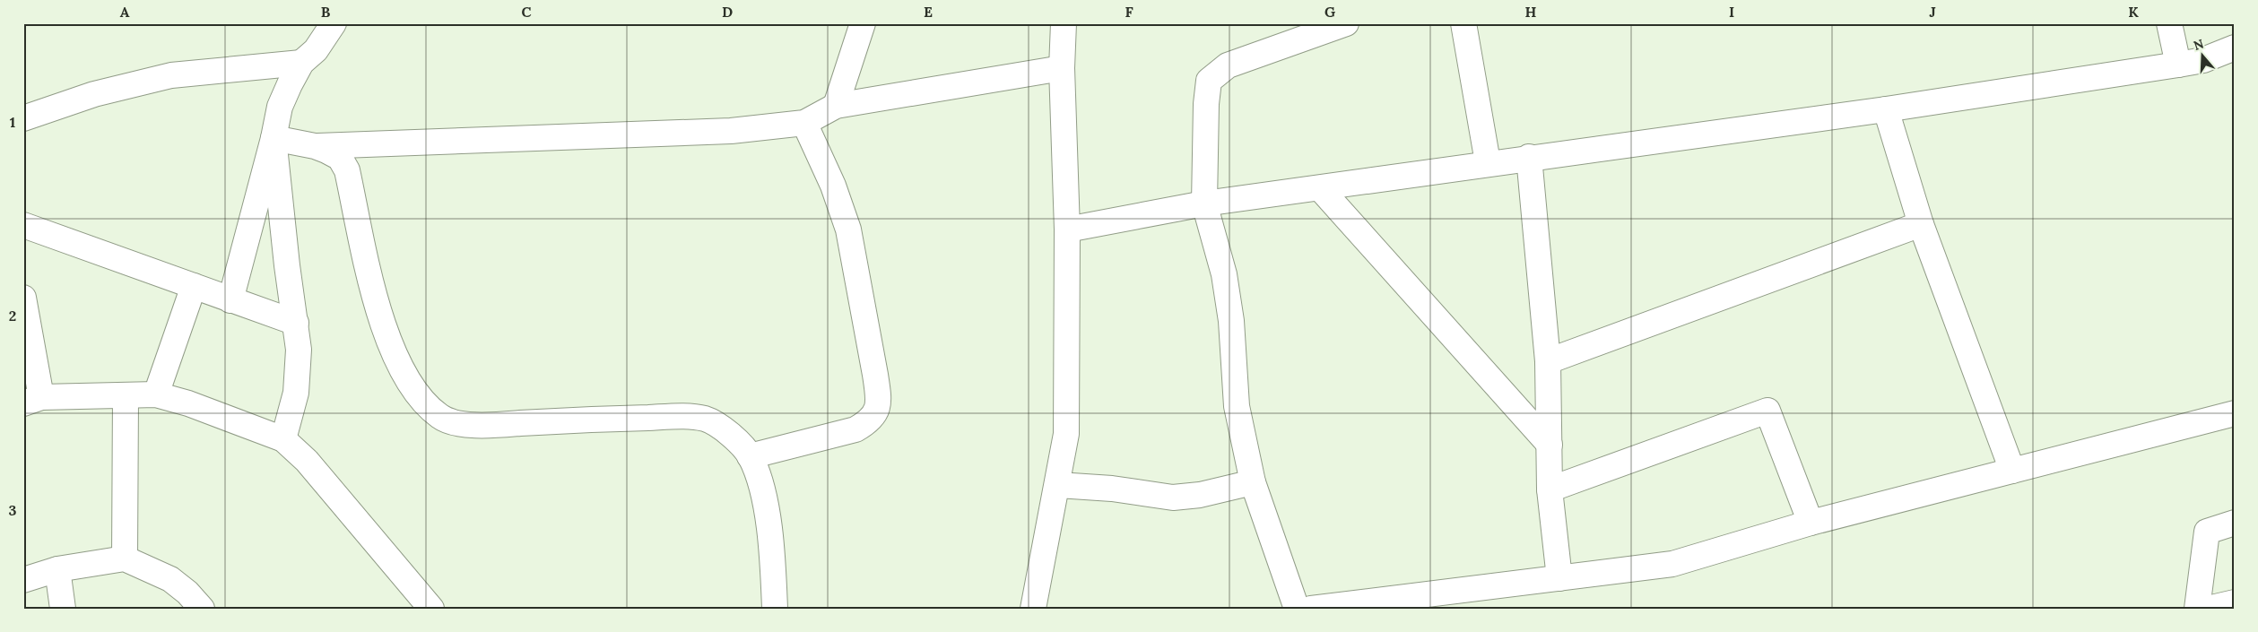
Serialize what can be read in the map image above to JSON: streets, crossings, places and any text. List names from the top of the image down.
{
  "north": "top",
  "grid": {
    "columns": [
      "A",
      "B",
      "C",
      "D",
      "E",
      "F",
      "G",
      "H",
      "I",
      "J",
      "K"
    ],
    "rows": ["1", "2", "3"]
  }
}
